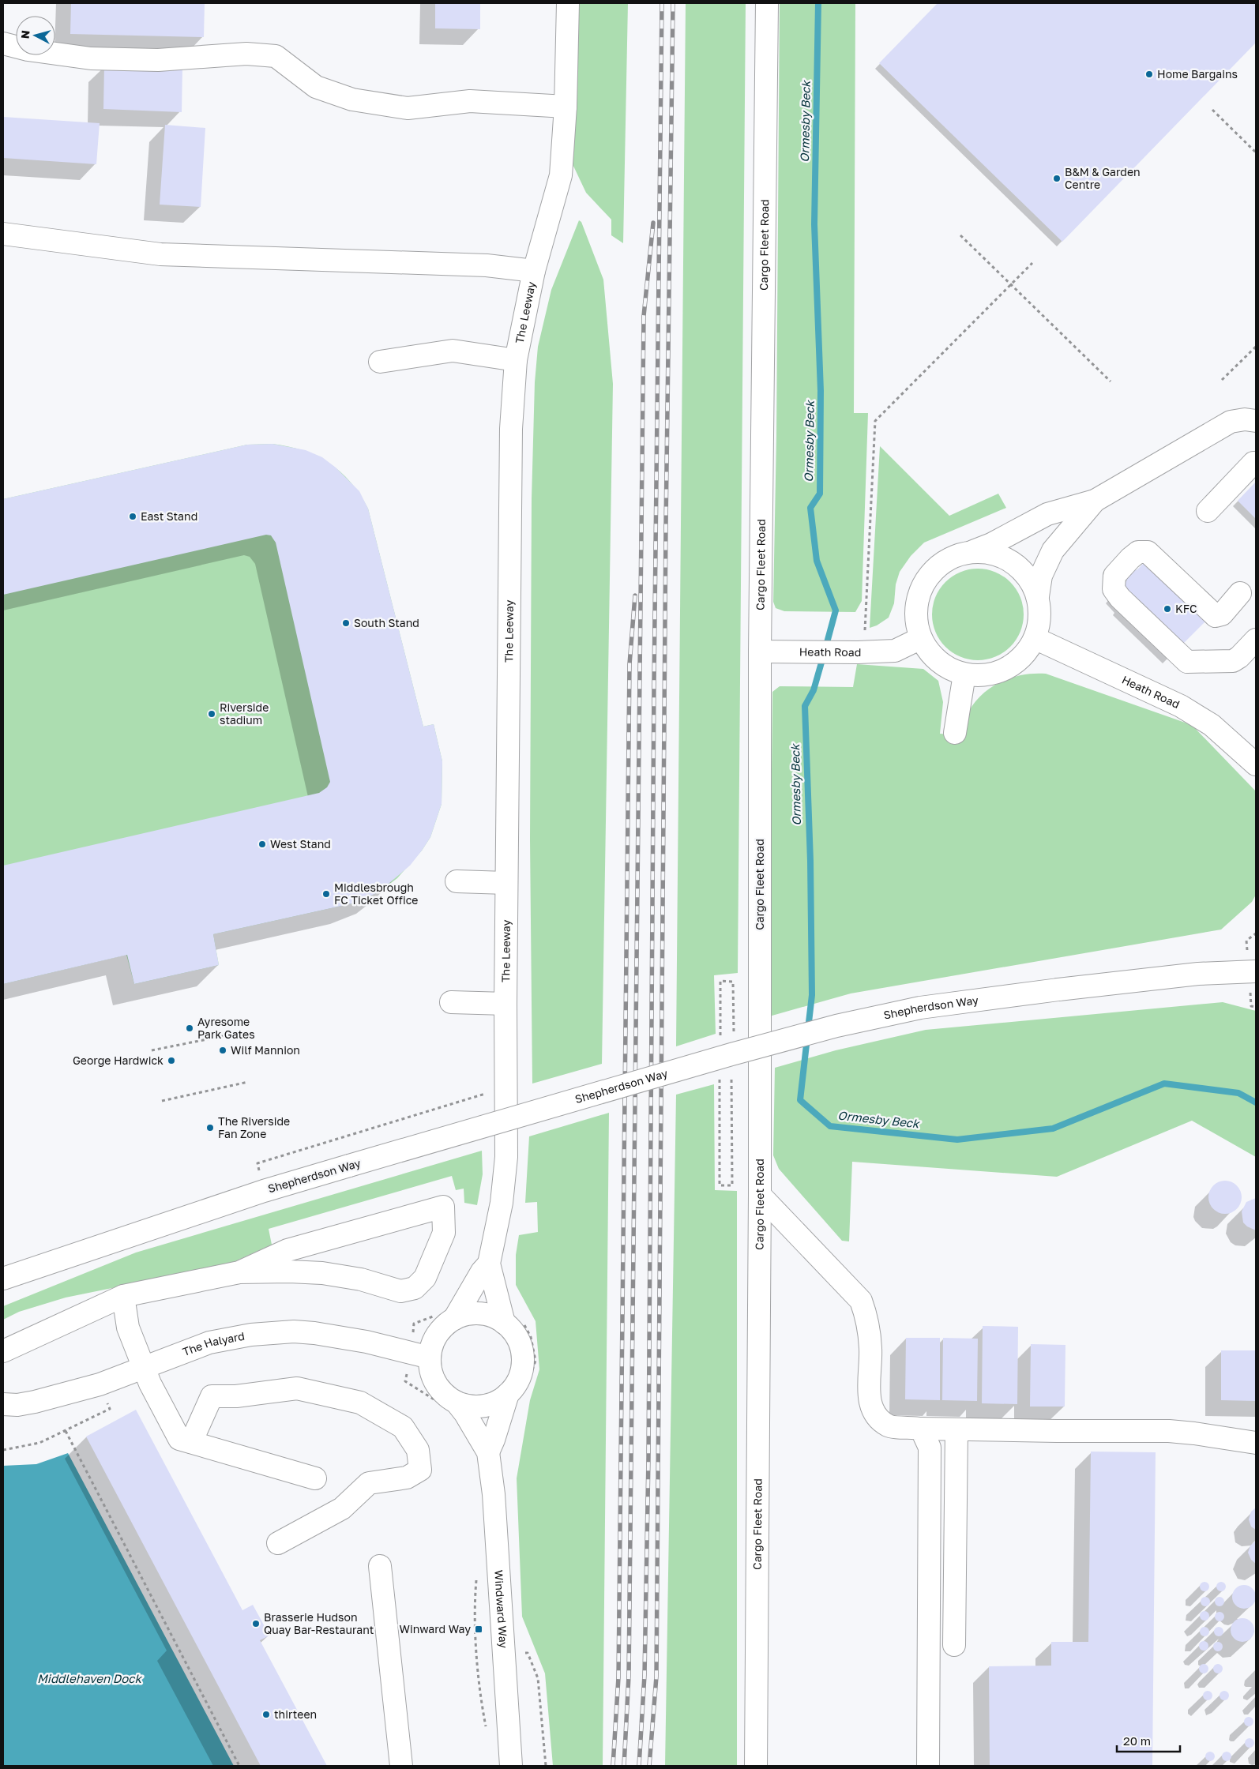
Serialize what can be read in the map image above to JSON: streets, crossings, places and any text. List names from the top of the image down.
{
  "streets": {
    "street": [
      "Cargo Fleet Road",
      "The Leeway",
      "Heath Road",
      "Shepherdson Way",
      "The Halyard",
      "Windward Way"
    ]
  },
  "crossings": [
    ["Cargo Fleet Road", "Heath Road"],
    ["The Leeway", "The Halyard"],
    ["The Leeway", "Windward Way"],
    ["The Halyard", "Windward Way"]
  ],
  "water": ["Ormesby Beck", "Middlehaven Dock"],
  "places": {
    "other": [
      "Home Bargains",
      "B&M & Garden Centre",
      "East Stand",
      "KFC",
      "South Stand",
      "Riverside stadium",
      "West Stand",
      "Middlesbrough FC Ticket Office",
      "Ayresome Park Gates",
      "Wilf Mannion",
      "George Hardwick",
      "The Riverside Fan Zone",
      "Brasserie Hudson Quay Bar-Restaurant",
      "thirteen"
    ],
    "transit": ["Winward Way"]
  },
  "scale_bar": "20 m",
  "north": "left"
}
